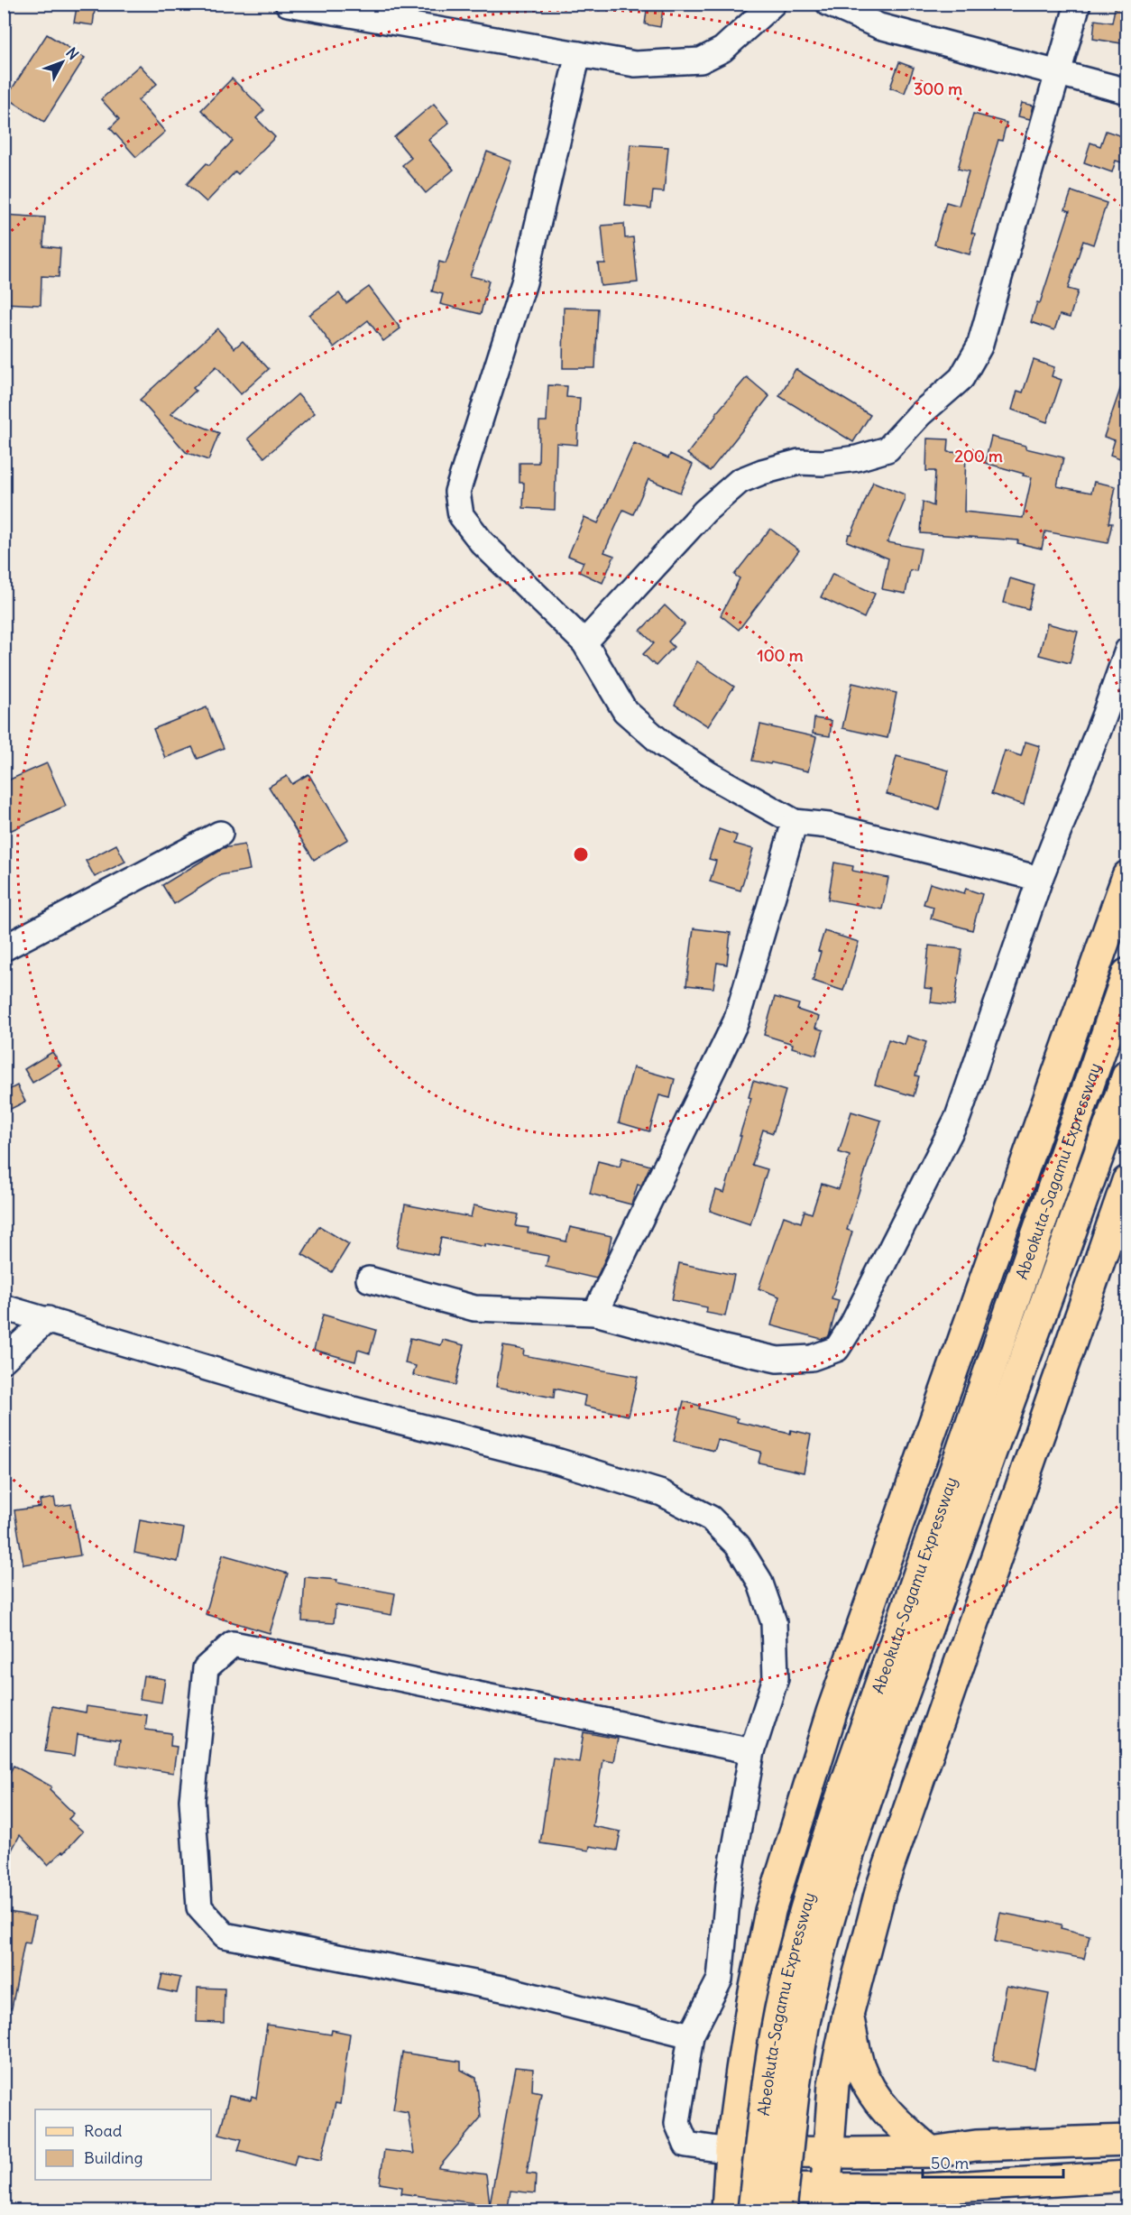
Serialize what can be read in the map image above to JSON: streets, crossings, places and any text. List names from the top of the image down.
{
  "streets": {
    "main road": ["Abeokuta-Sagamu Expressway"]
  },
  "legend": ["Road", "Building"],
  "scale_bar": "50 m",
  "north": "top right",
  "rings": ["300 m", "200 m", "100 m"]
}
